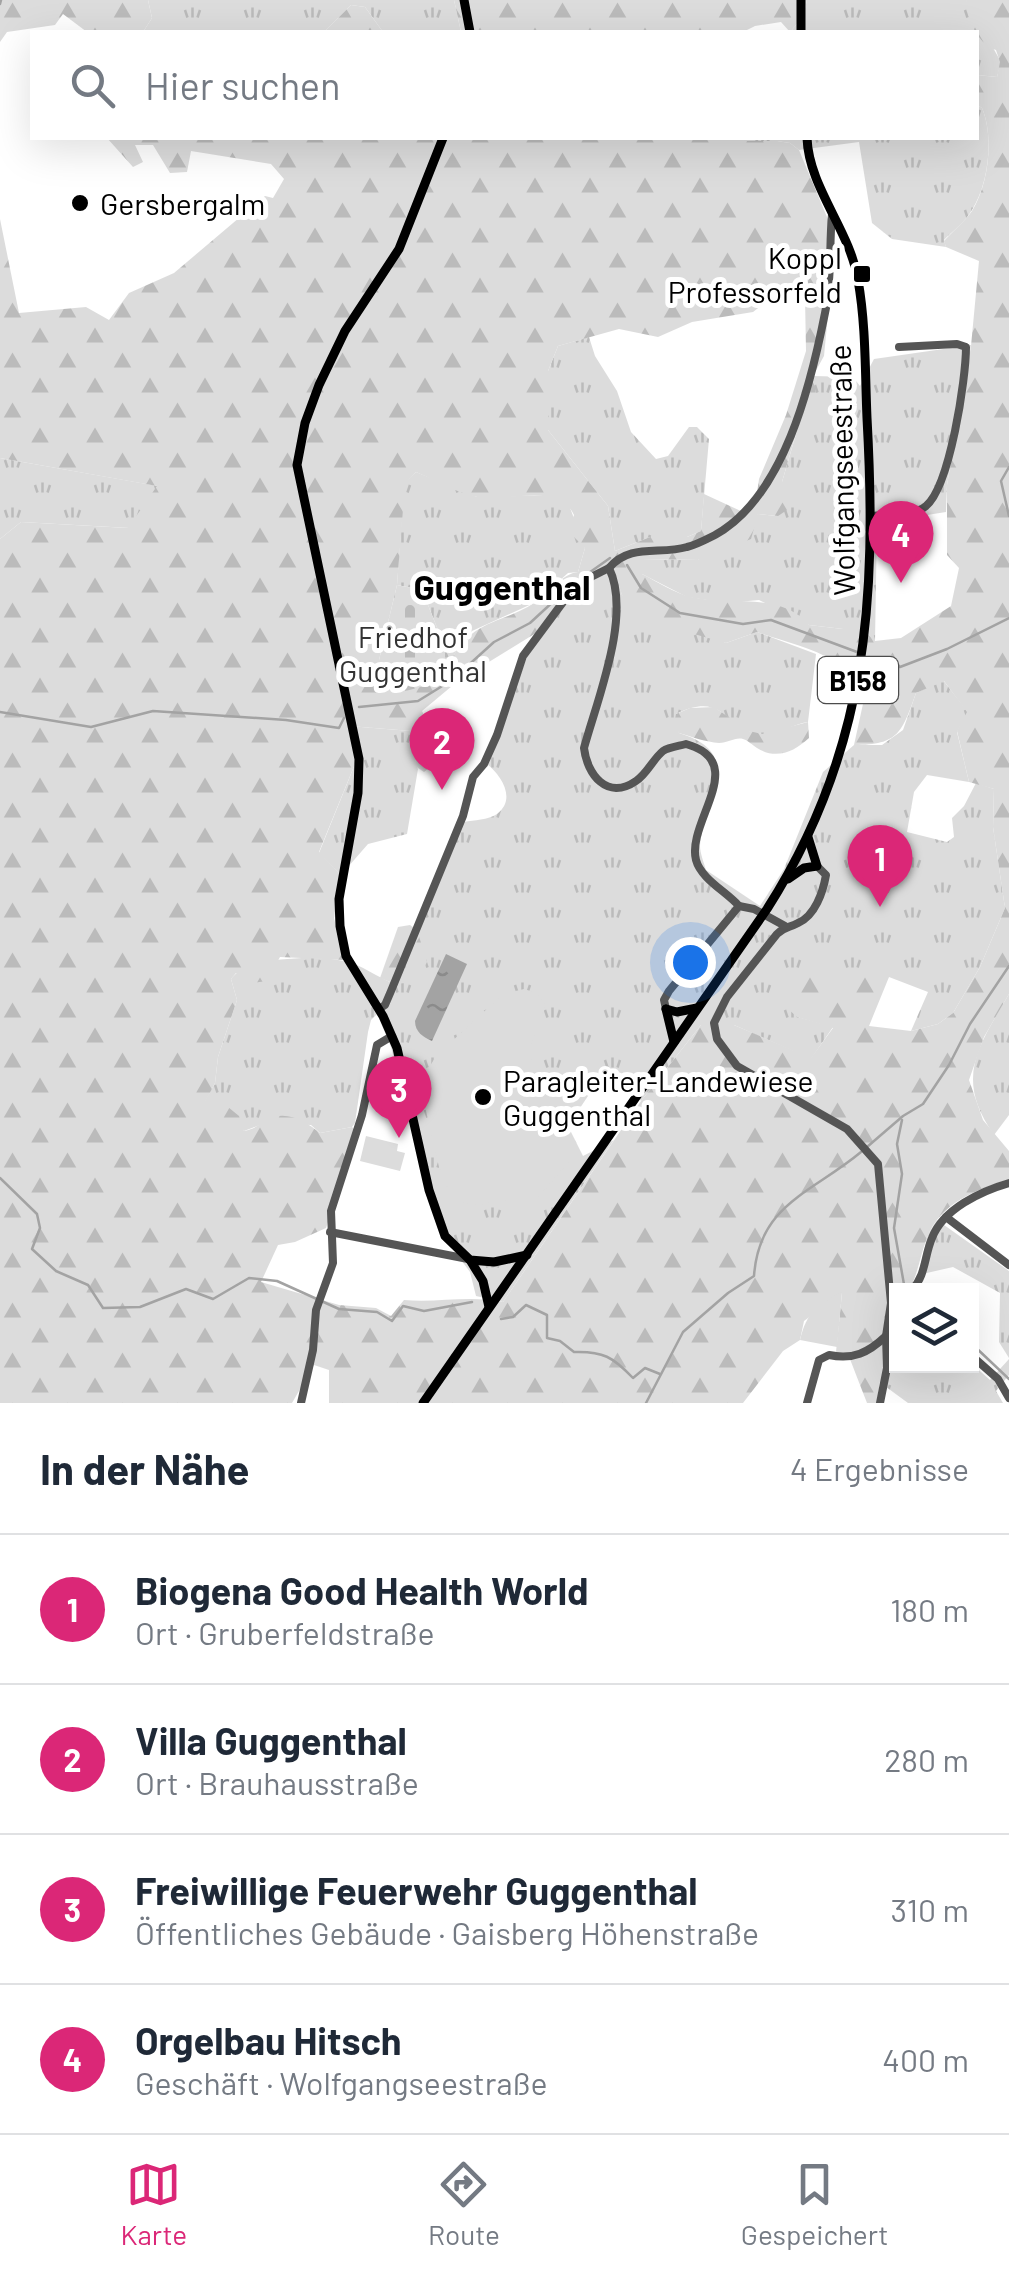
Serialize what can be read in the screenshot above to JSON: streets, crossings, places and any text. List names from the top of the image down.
{
  "streets": {
    "main road": ["Wolfgangseestraße", "B158"]
  },
  "districts": ["Guggenthal"],
  "parks": ["Friedhof Guggenthal"],
  "places": {
    "other": ["Gersbergalm", "Paragleiter-Landewiese Guggenthal"],
    "transit": ["Koppl Professorfeld"]
  },
  "page": {
    "search": "Hier suchen",
    "pins": [
      "4",
      "2",
      "1",
      "3"
    ],
    "heading": ["In der Nähe", "4 Ergebnisse"],
    "list": [
      {
        "mark": "1",
        "name": "Biogena Good Health World",
        "note": "Ort · Gruberfeldstraße",
        "value": "180 m"
      },
      {
        "mark": "2",
        "name": "Villa Guggenthal",
        "note": "Ort · Brauhausstraße",
        "value": "280 m"
      },
      {
        "mark": "3",
        "name": "Freiwillige Feuerwehr Guggenthal",
        "note": "Öffentliches Gebäude · Gaisberg Höhenstraße",
        "value": "310 m"
      },
      {
        "mark": "4",
        "name": "Orgelbau Hitsch",
        "note": "Geschäft · Wolfgangseestraße",
        "value": "400 m"
      }
    ],
    "nav": ["Karte", "Route", "Gespeichert"]
  }
}
